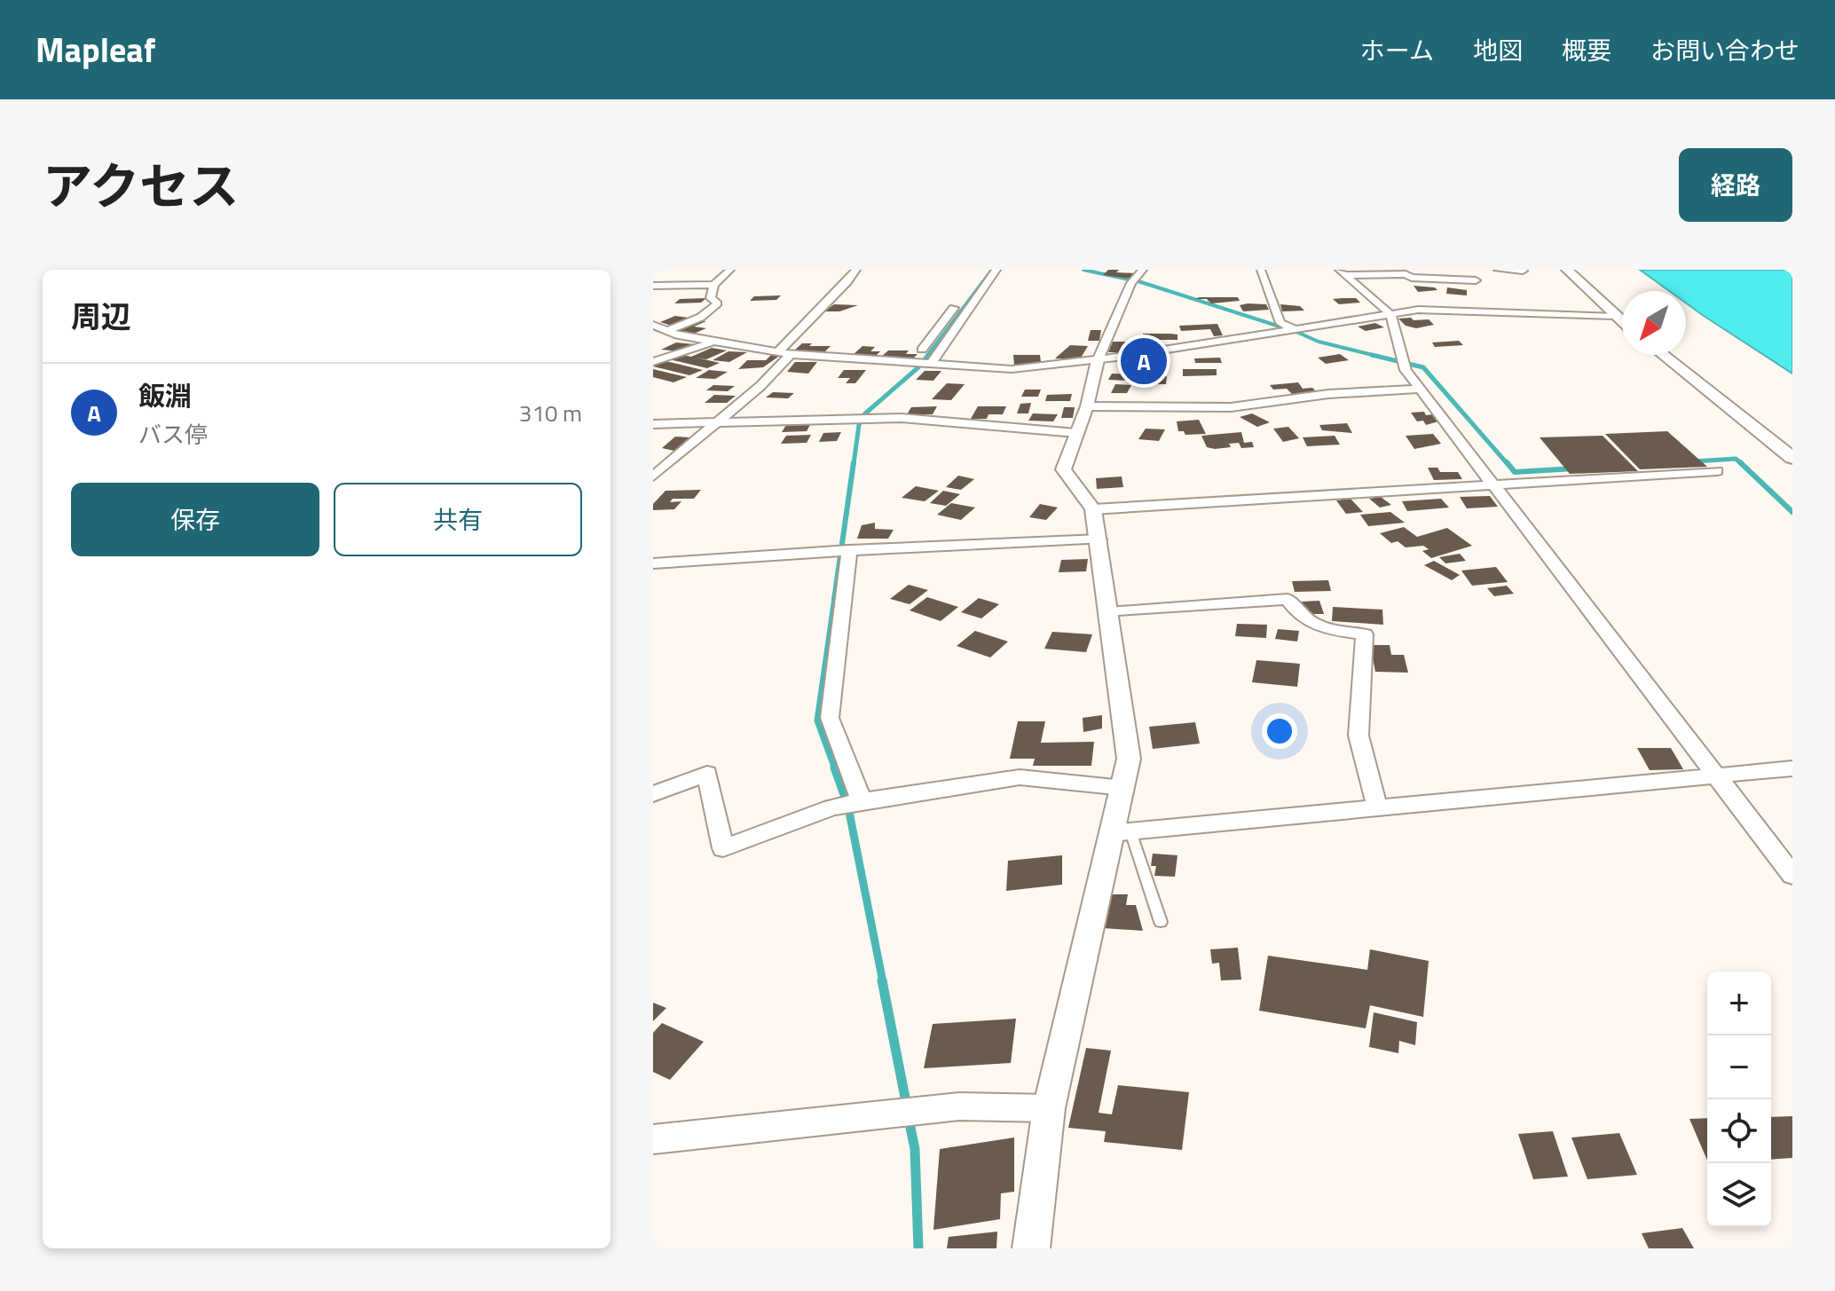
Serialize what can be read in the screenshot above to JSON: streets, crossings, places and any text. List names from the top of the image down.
{
  "north": "bottom left",
  "page": {
    "header": "Mapleaf",
    "nav": [
      "ホーム",
      "地図",
      "概要",
      "お問い合わせ"
    ],
    "title": "アクセス",
    "buttons": [
      "経路",
      ["保存", "共有"]
    ],
    "heading": "周辺",
    "pins": "A",
    "list": [
      {
        "mark": "A",
        "name": "飯淵",
        "note": "バス停",
        "value": "310 m"
      }
    ],
    "map_buttons": ["+", "−"]
  }
}
